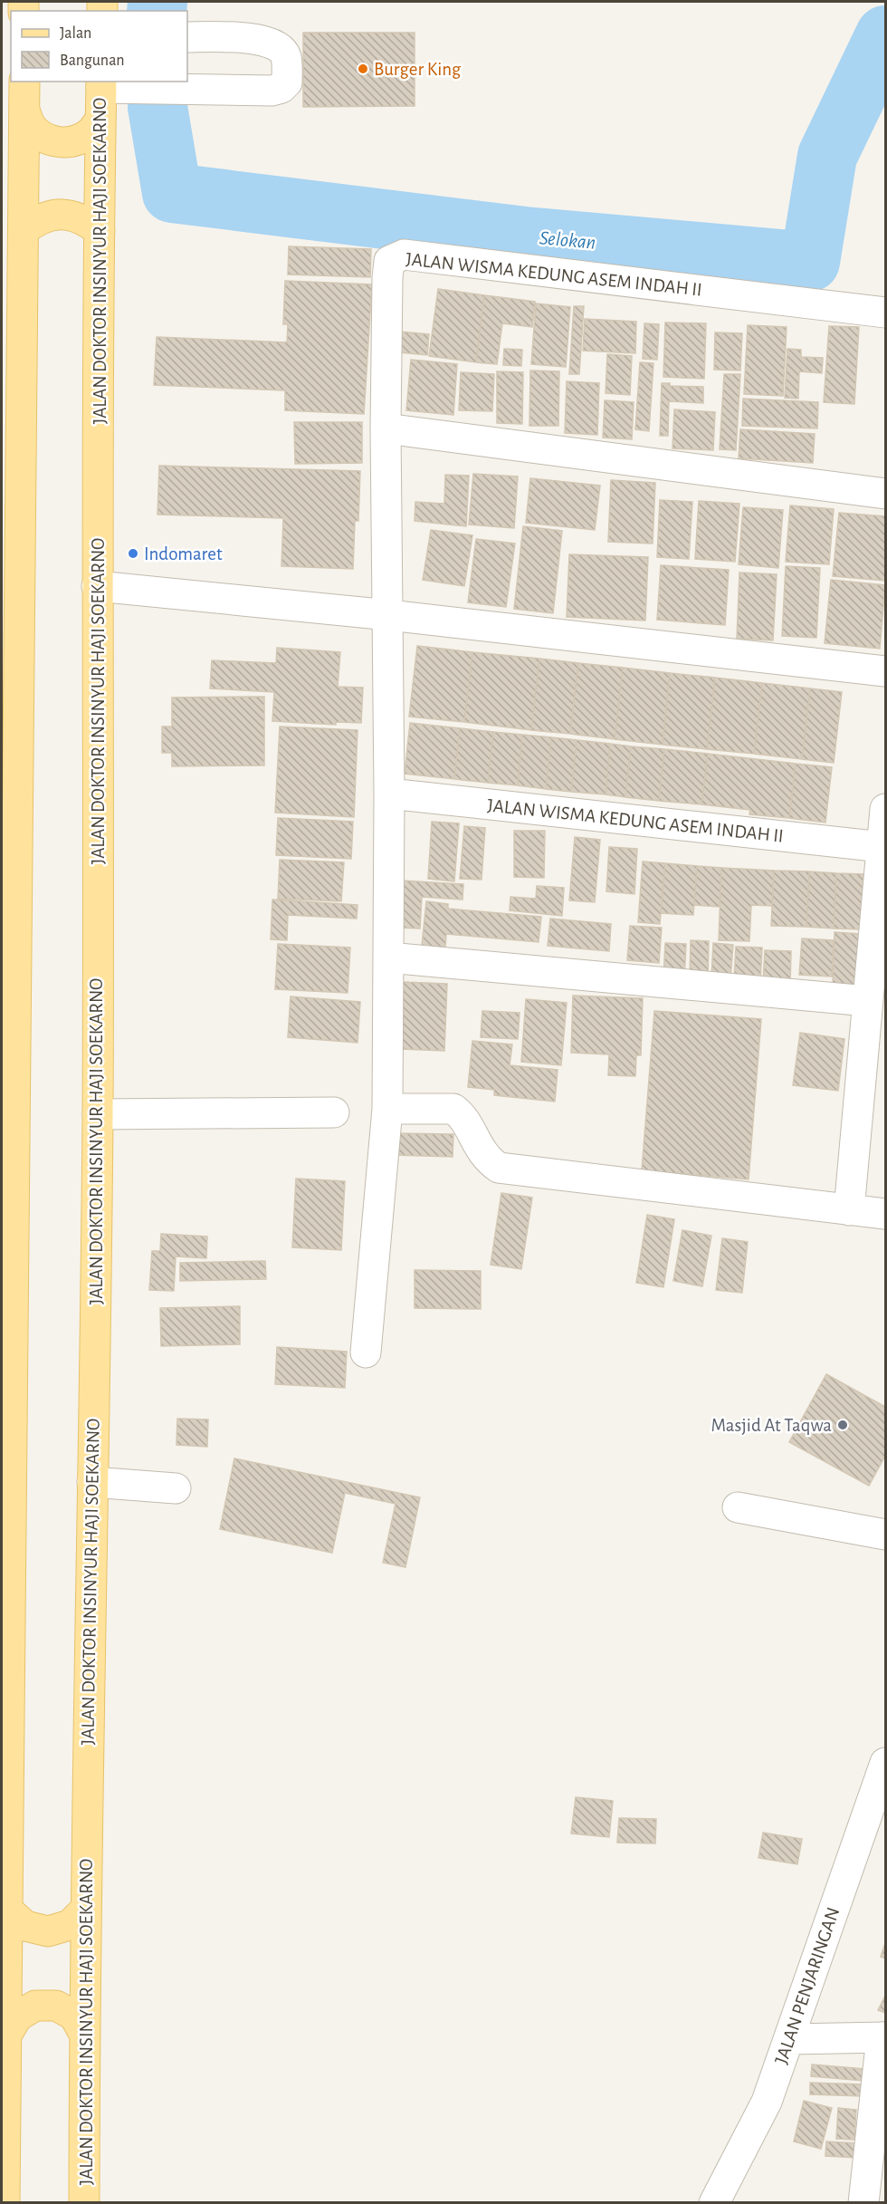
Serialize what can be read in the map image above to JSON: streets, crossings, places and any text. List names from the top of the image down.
{
  "streets": {
    "main road": ["JALAN DOKTOR INSINYUR HAJI SOEKARNO"],
    "street": ["JALAN WISMA KEDUNG ASEM INDAH II", "JALAN PENJARINGAN"]
  },
  "water": ["Selokan"],
  "places": ["Burger King", "Indomaret", "Masjid At Taqwa"],
  "legend": ["Jalan", "Bangunan"]
}
